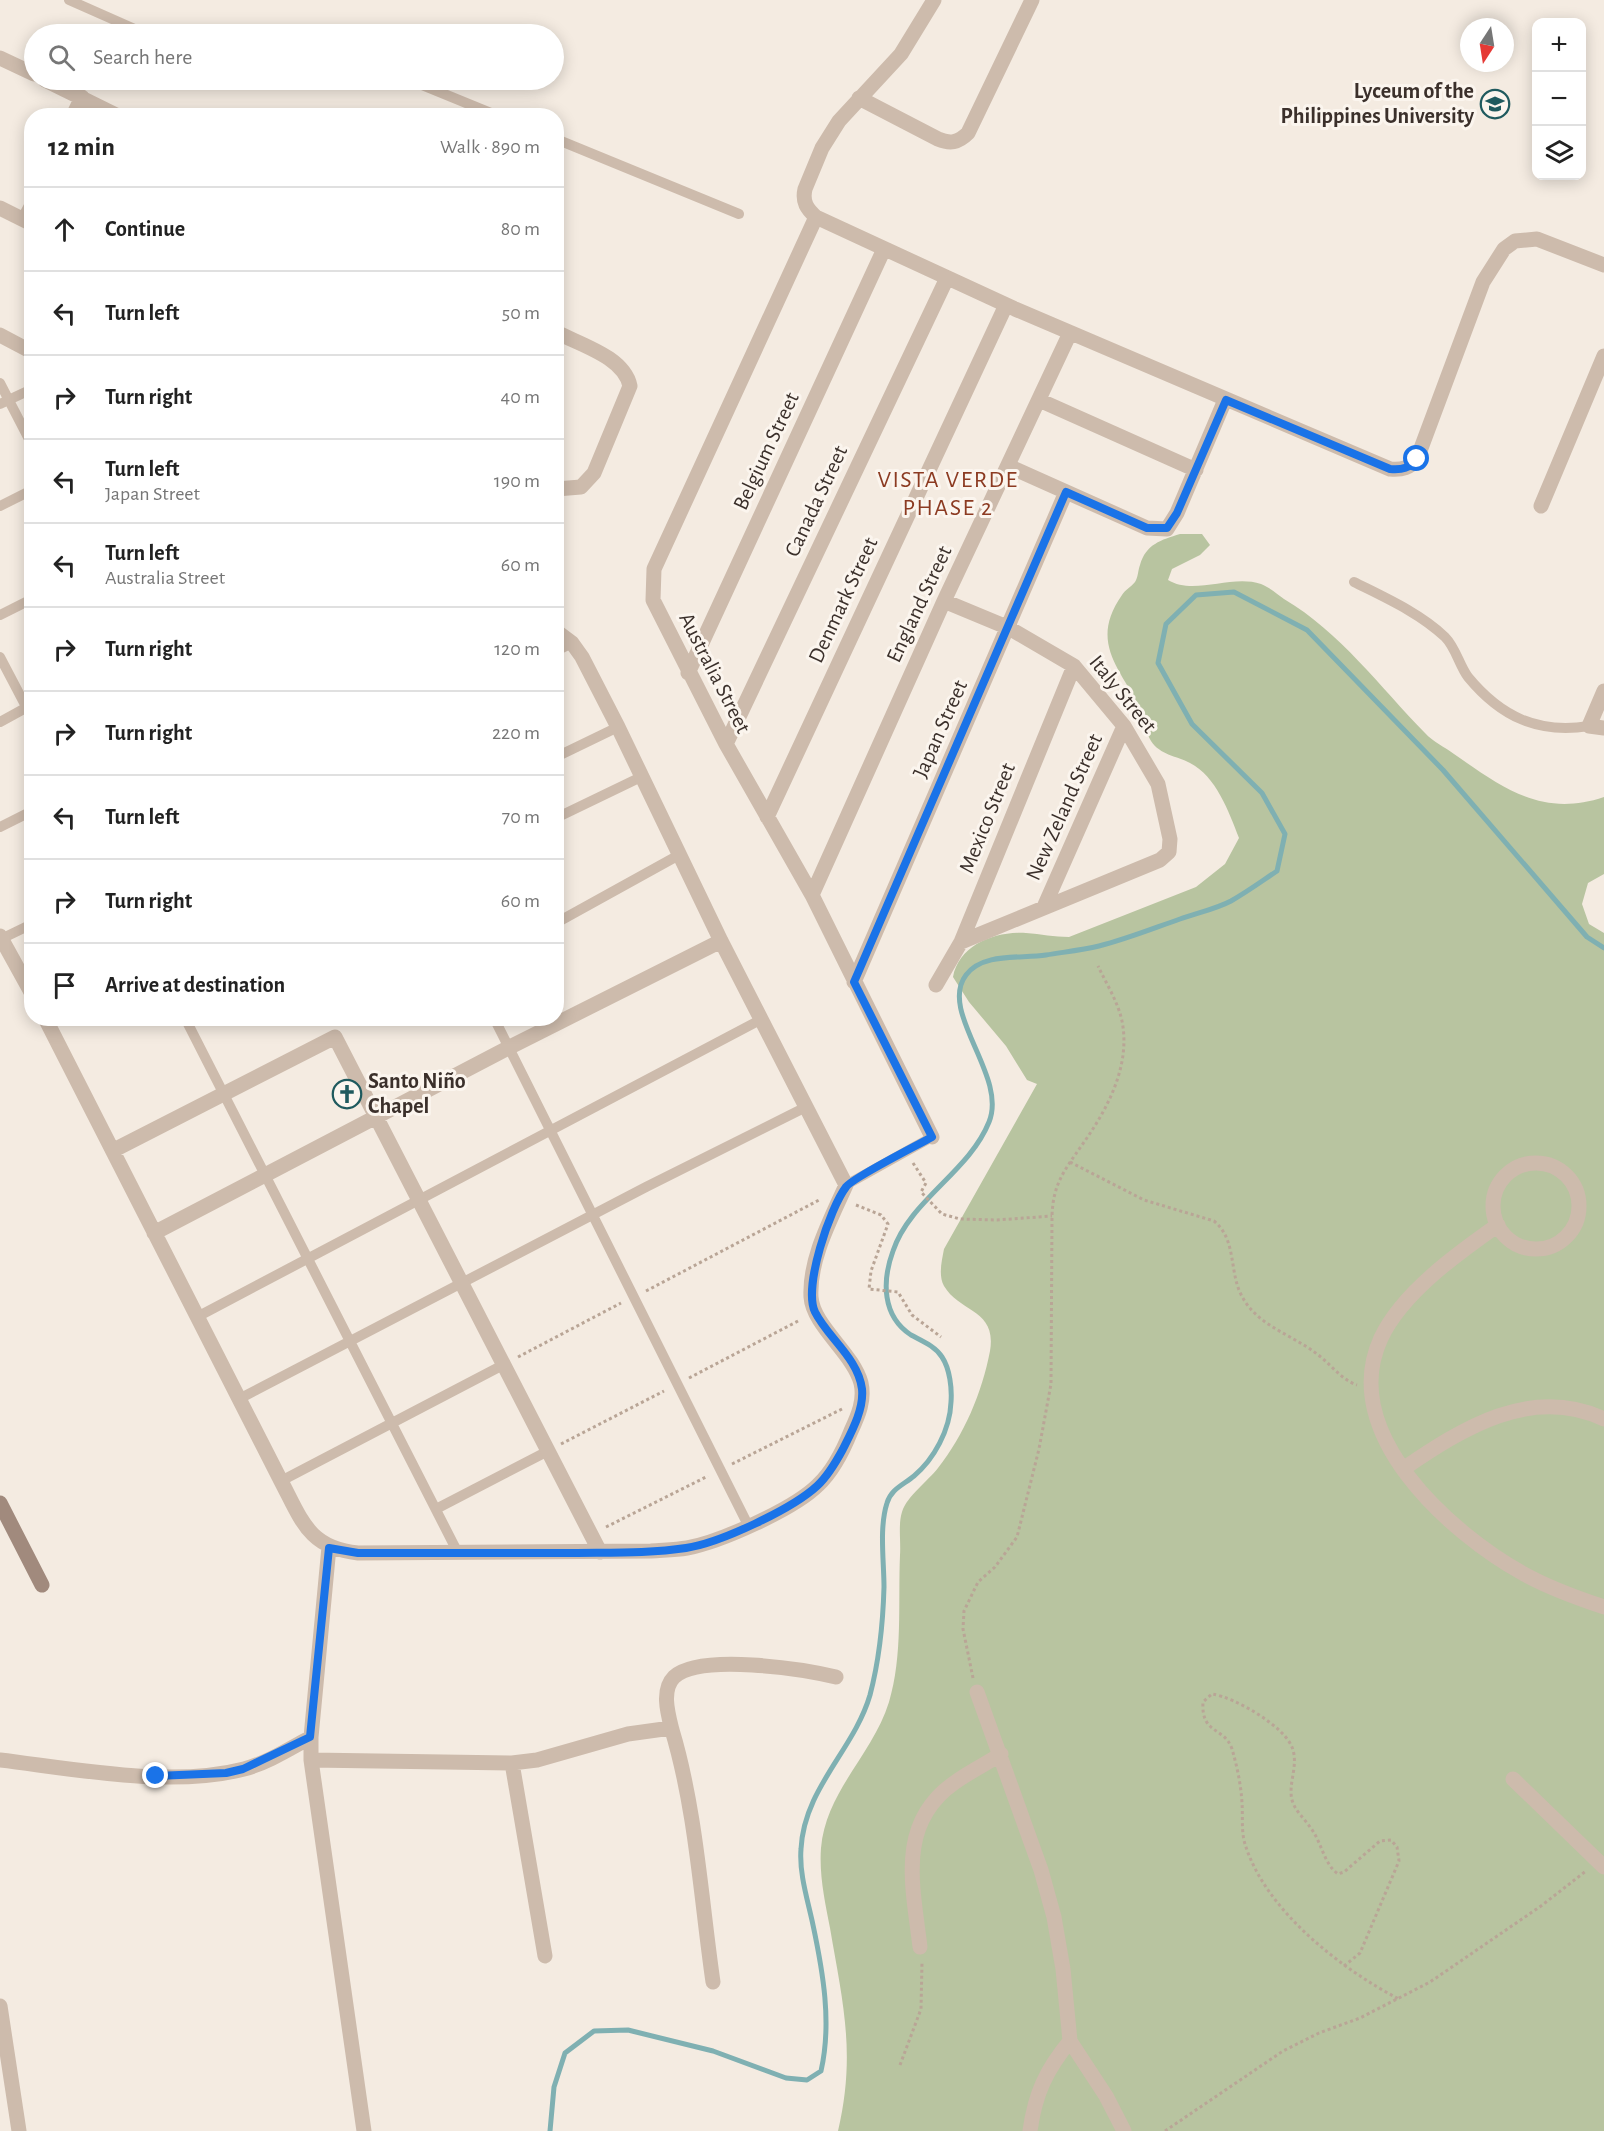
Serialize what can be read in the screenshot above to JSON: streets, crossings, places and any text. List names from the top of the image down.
{
  "streets": {
    "street": [
      "Belgium Street",
      "Canada Street",
      "Denmark Street",
      "England Street",
      "Australia Street",
      "Italy Street",
      "Japan Street",
      "New Zeland Street",
      "Mexico Street"
    ]
  },
  "crossings": [
    ["Belgium Street", "Australia Street"],
    ["Canada Street", "Australia Street"],
    ["Denmark Street", "Australia Street"],
    ["England Street", "Australia Street"],
    ["England Street", "Italy Street"],
    ["Australia Street", "Japan Street"],
    ["Italy Street", "Japan Street"],
    ["Italy Street", "New Zeland Street"],
    ["Italy Street", "Mexico Street"]
  ],
  "districts": ["VISTA VERDE PHASE 2"],
  "places": {
    "school or university": ["Lyceum of the Philippines University"],
    "church": ["Santo Niño Chapel"]
  },
  "north": "bottom",
  "page": {
    "map_buttons": ["+", "−"],
    "search": "Search here",
    "heading": ["12 min", "Walk · 890 m"],
    "list": [
      ["Continue", "80 m"],
      ["Turn left", "50 m"],
      ["Turn right", "40 m"],
      ["Turn left", "Japan Street", "190 m"],
      ["Turn left", "Australia Street", "60 m"],
      ["Turn right", "120 m"],
      ["Turn right", "220 m"],
      ["Turn left", "70 m"],
      ["Turn right", "60 m"],
      "Arrive at destination"
    ]
  }
}
